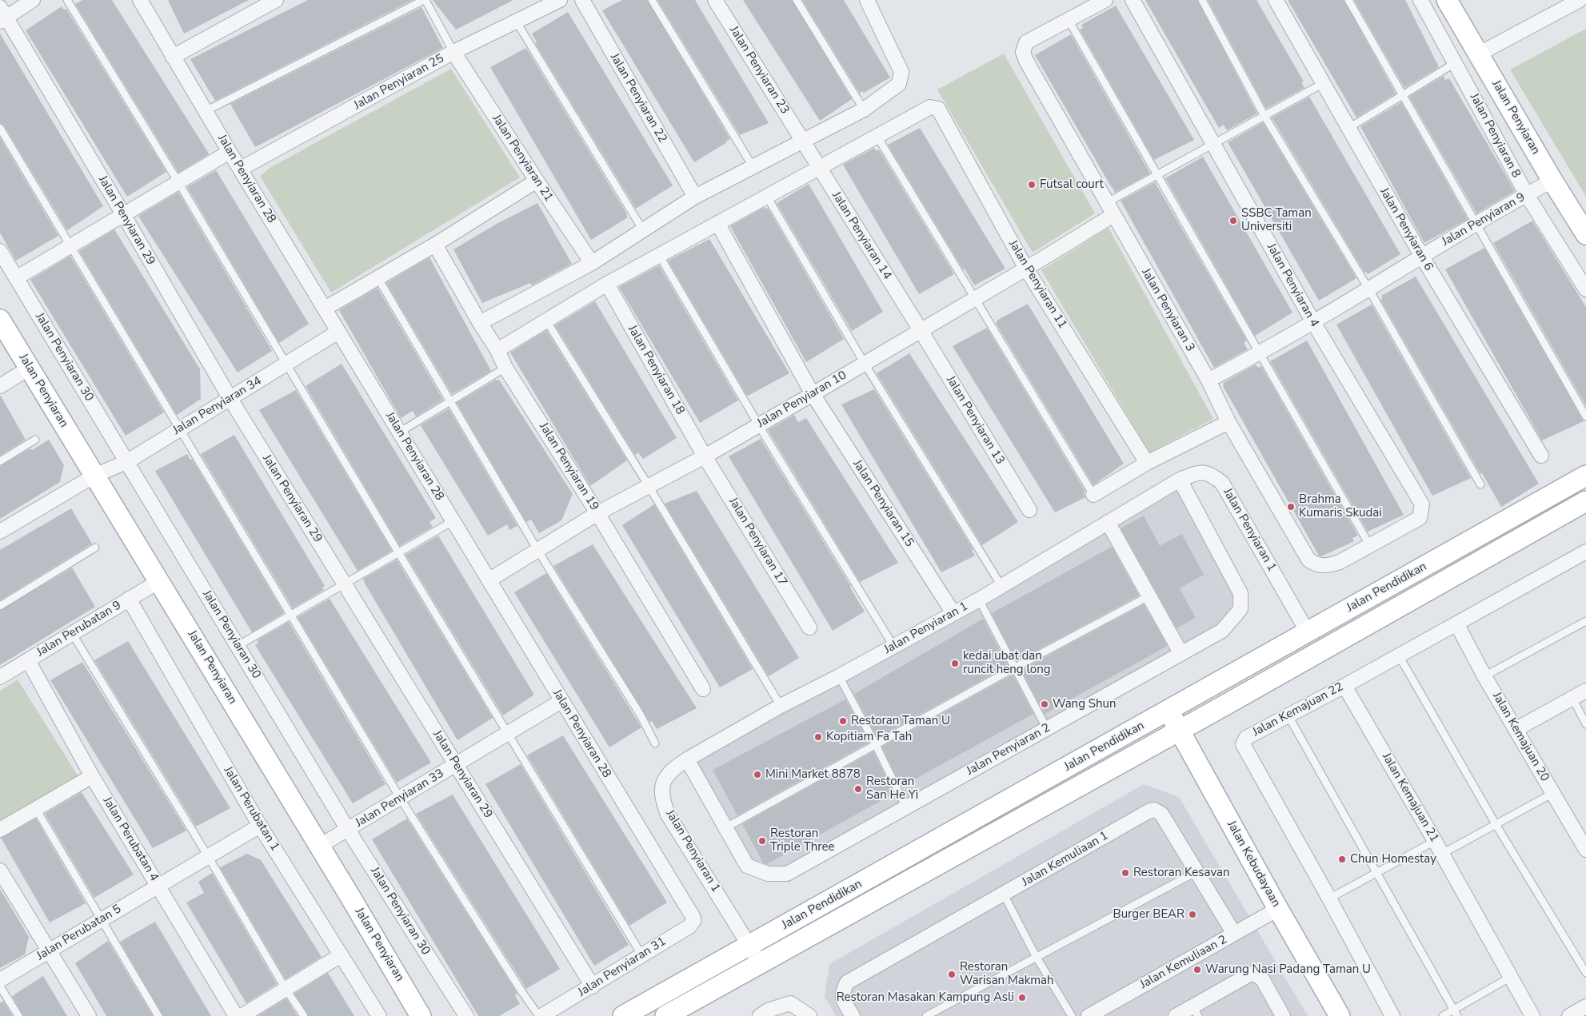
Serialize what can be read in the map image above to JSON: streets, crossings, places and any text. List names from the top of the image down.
{
  "streets": {
    "main road": ["Jalan Penyiaran", "Jalan Pendidikan", "Jalan Kebudayaan"],
    "street": [
      "Jalan Penyiaran 23",
      "Jalan Penyiaran 25",
      "Jalan Penyiaran 22",
      "Jalan Penyiaran 8",
      "Jalan Penyiaran 21",
      "Jalan Penyiaran 28",
      "Jalan Penyiaran 9",
      "Jalan Penyiaran 29",
      "Jalan Penyiaran 6",
      "Jalan Penyiaran 14",
      "Jalan Penyiaran 11",
      "Jalan Penyiaran 4",
      "Jalan Penyiaran 3",
      "Jalan Penyiaran 30",
      "Jalan Penyiaran 18",
      "Jalan Penyiaran 10",
      "Jalan Penyiaran 34",
      "Jalan Penyiaran 13",
      "Jalan Penyiaran 19",
      "Jalan Penyiaran 15",
      "Jalan Penyiaran 1",
      "Jalan Penyiaran 17",
      "Jalan Perubatan 9",
      "Jalan Kemajuan 22",
      "Jalan Kemajuan 20",
      "Jalan Penyiaran 2",
      "Jalan Kemajuan 21",
      "Jalan Penyiaran 33",
      "Jalan Perubatan 1",
      "Jalan Perubatan 4",
      "Jalan Kemuliaan 1",
      "Jalan Perubatan 5",
      "Jalan Kemuliaan 2",
      "Jalan Penyiaran 31"
    ]
  },
  "crossings": [
    ["Jalan Penyiaran 23", "Jalan Penyiaran 14"],
    ["Jalan Penyiaran 25", "Jalan Penyiaran 21"],
    ["Jalan Penyiaran 25", "Jalan Penyiaran 28"],
    ["Jalan Penyiaran", "Jalan Penyiaran 9"],
    ["Jalan Penyiaran", "Jalan Penyiaran 34"],
    ["Jalan Penyiaran", "Jalan Perubatan 9"],
    ["Jalan Penyiaran", "Jalan Penyiaran 33"],
    ["Jalan Penyiaran 8", "Jalan Penyiaran 9"],
    ["Jalan Penyiaran 28", "Jalan Penyiaran 10"],
    ["Jalan Penyiaran 28", "Jalan Penyiaran 34"],
    ["Jalan Penyiaran 28", "Jalan Penyiaran 33"],
    ["Jalan Penyiaran 28", "Jalan Penyiaran 31"],
    ["Jalan Penyiaran 9", "Jalan Penyiaran 6"],
    ["Jalan Penyiaran 9", "Jalan Penyiaran 4"],
    ["Jalan Penyiaran 9", "Jalan Penyiaran 3"],
    ["Jalan Penyiaran 29", "Jalan Penyiaran 34"],
    ["Jalan Penyiaran 29", "Jalan Penyiaran 33"],
    ["Jalan Penyiaran 29", "Jalan Penyiaran 31"],
    ["Jalan Penyiaran 14", "Jalan Penyiaran 10"],
    ["Jalan Penyiaran 14", "Jalan Penyiaran 13"],
    ["Jalan Penyiaran 11", "Jalan Penyiaran 10"],
    ["Jalan Penyiaran 4", "Jalan Penyiaran 3"],
    ["Jalan Penyiaran 3", "Jalan Penyiaran 10"],
    ["Jalan Penyiaran 30", "Jalan Penyiaran 34"],
    ["Jalan Penyiaran 30", "Jalan Penyiaran 33"],
    ["Jalan Penyiaran 18", "Jalan Penyiaran 10"],
    ["Jalan Penyiaran 18", "Jalan Penyiaran 17"],
    ["Jalan Penyiaran 10", "Jalan Penyiaran 13"],
    ["Jalan Penyiaran 10", "Jalan Penyiaran 19"],
    ["Jalan Penyiaran 10", "Jalan Penyiaran 15"],
    ["Jalan Penyiaran 10", "Jalan Penyiaran 17"],
    ["Jalan Penyiaran 15", "Jalan Penyiaran 1"],
    ["Jalan Penyiaran 1", "Jalan Pendidikan"],
    ["Jalan Penyiaran 1", "Jalan Penyiaran 2"],
    ["Jalan Pendidikan", "Jalan Kebudayaan"],
    ["Jalan Perubatan 9", "Jalan Perubatan 1"],
    ["Jalan Perubatan 9", "Jalan Perubatan 4"],
    ["Jalan Kemajuan 22", "Jalan Kemajuan 20"],
    ["Jalan Kemajuan 22", "Jalan Kemajuan 21"],
    ["Jalan Perubatan 1", "Jalan Perubatan 5"],
    ["Jalan Perubatan 4", "Jalan Perubatan 5"],
    ["Jalan Kemuliaan 1", "Jalan Kemuliaan 2"],
    ["Jalan Kebudayaan", "Jalan Kemuliaan 2"]
  ],
  "places": [
    "Futsal court",
    "SSBC Taman Universiti",
    "Brahma Kumaris Skudai",
    "kedai ubat dan runcit heng long",
    "Wang Shun",
    "Restoran Taman U",
    "Kopitiam Fa Tah",
    "Mini Market 8878",
    "Restoran San He Yi",
    "Restoran Triple Three",
    "Chun Homestay",
    "Restoran Kesavan",
    "Burger BEAR",
    "Warung Nasi Padang Taman U",
    "Restoran Warisan Makmah",
    "Restoran Masakan Kampung Asli"
  ]
}
